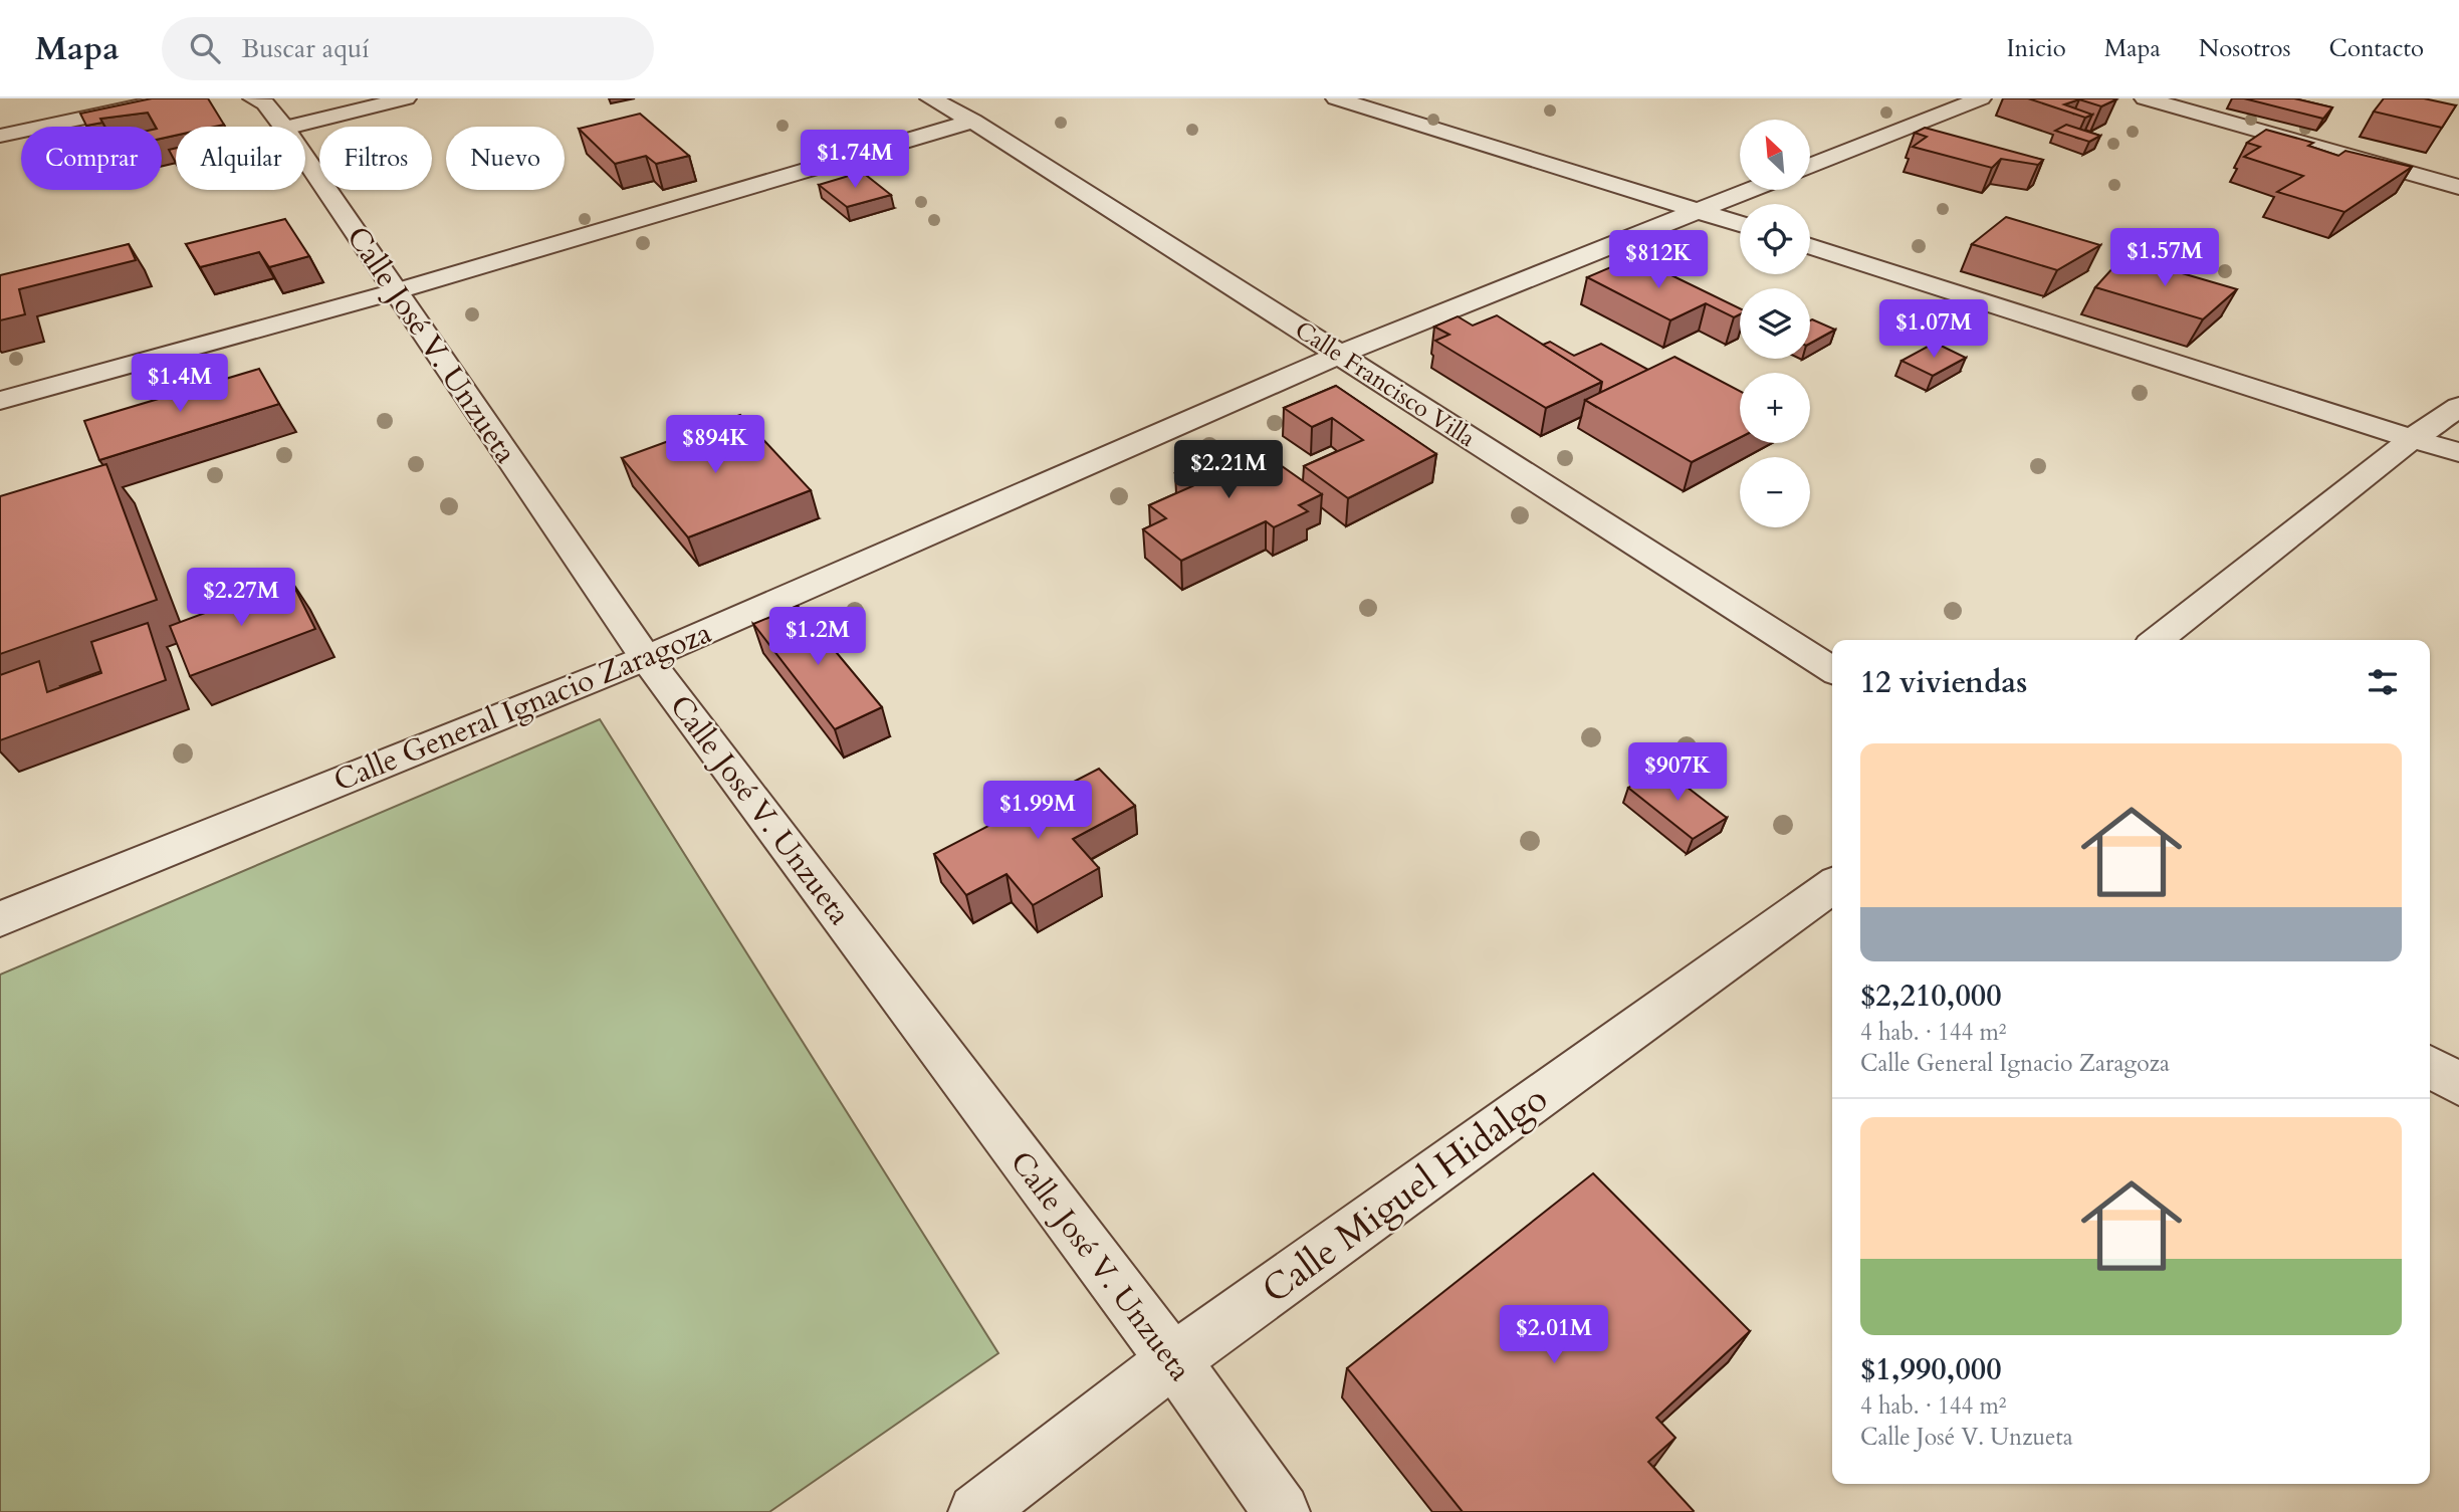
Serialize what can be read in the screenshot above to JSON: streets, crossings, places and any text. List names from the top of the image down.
{
  "streets": {
    "street": [
      "Calle José V. Unzueta",
      "Calle Francisco Villa",
      "Calle General Ignacio Zaragoza",
      "Calle Miguel Hidalgo"
    ]
  },
  "crossings": [
    ["Calle José V. Unzueta", "Calle General Ignacio Zaragoza"],
    ["Calle José V. Unzueta", "Calle Miguel Hidalgo"],
    ["Calle Francisco Villa", "Calle General Ignacio Zaragoza"]
  ],
  "north": "top left",
  "page": {
    "header": "Mapa",
    "search": "Buscar aquí",
    "nav": [
      "Inicio",
      "Mapa",
      "Nosotros",
      "Contacto"
    ],
    "map_buttons": ["+", "−"],
    "chip": [
      "Comprar",
      "Alquilar",
      "Filtros",
      "Nuevo"
    ],
    "price": [
      "$1.74M",
      "$1.57M",
      "$812K",
      "$1.07M",
      "$1.4M",
      "$894K",
      "$2.21M",
      "$2.27M",
      "$1.2M",
      "$907K",
      "$1.99M",
      "$2.01M"
    ],
    "heading": "12 viviendas",
    "list": [
      {
        "name": "$2,210,000",
        "note": "4 hab. · 144 m² · Calle General Ignacio Zaragoza"
      },
      {
        "name": "$1,990,000",
        "note": "4 hab. · 144 m² · Calle José V. Unzueta"
      }
    ]
  }
}
